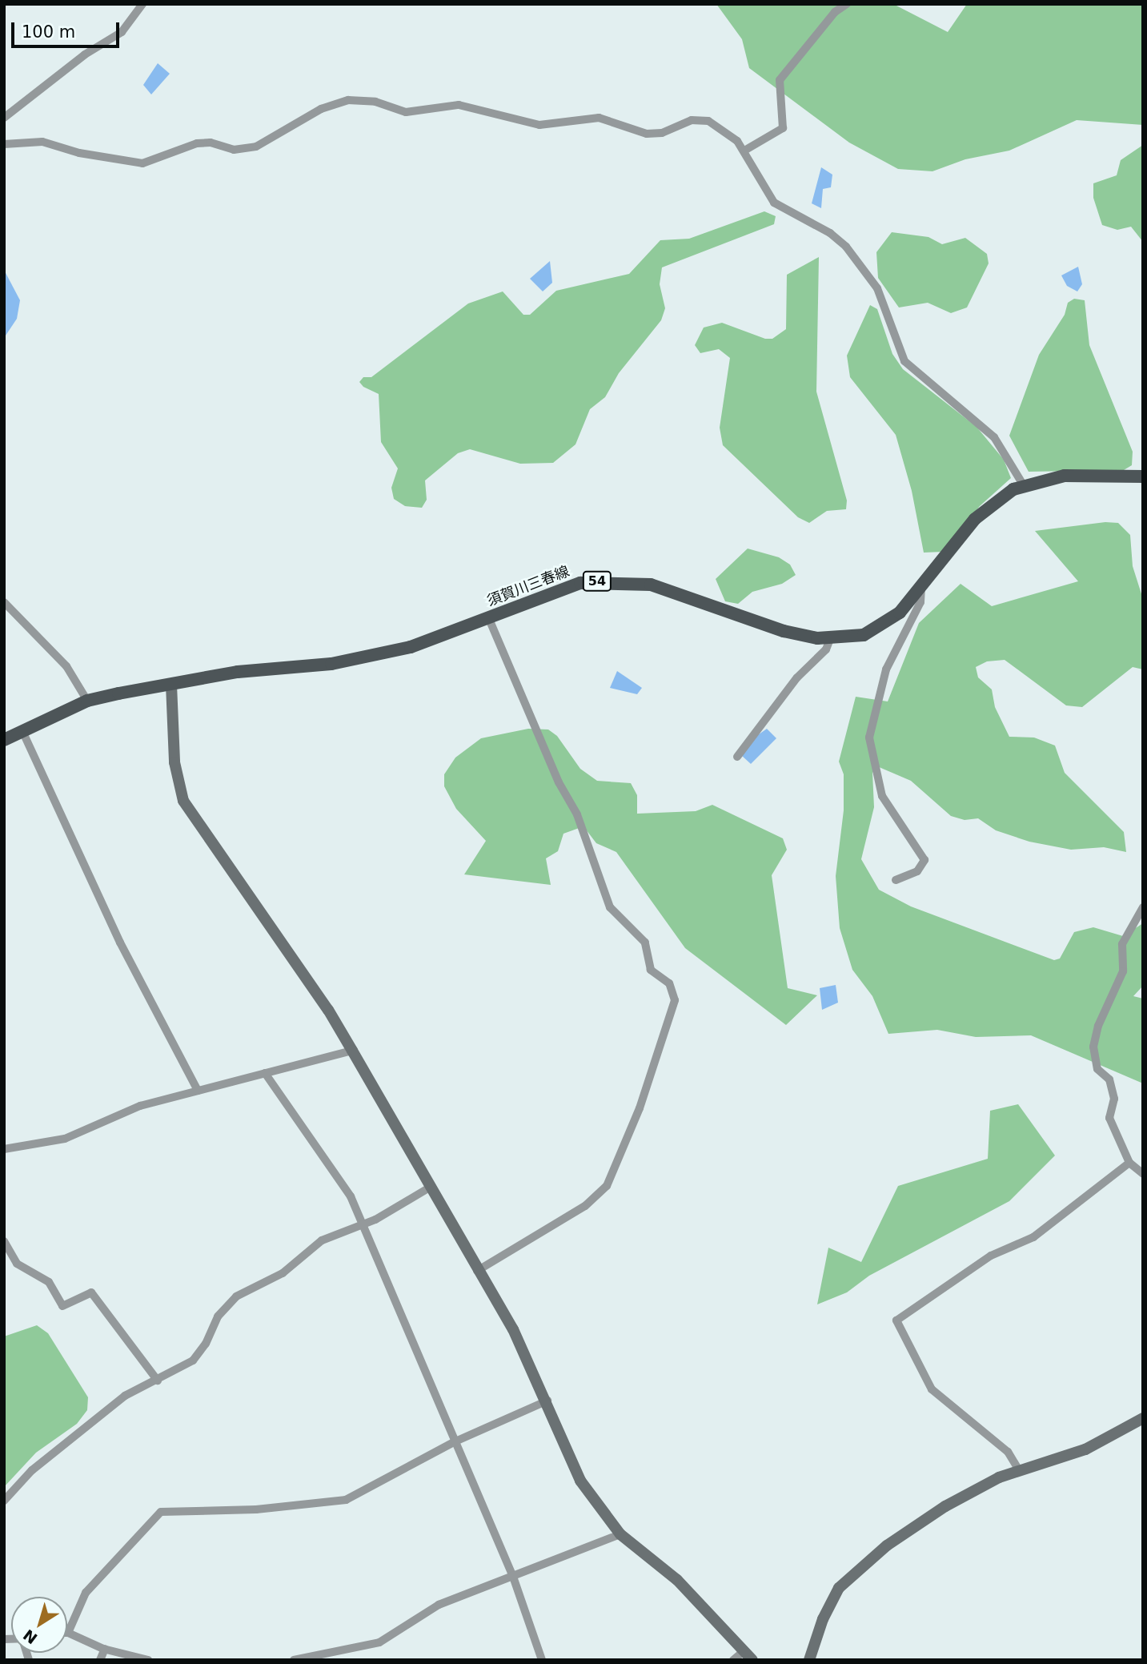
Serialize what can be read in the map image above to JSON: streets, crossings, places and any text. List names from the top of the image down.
{
  "streets": {
    "main road": ["54", "須賀川三春線"]
  },
  "scale_bar": "100 m",
  "north": "bottom left"
}
